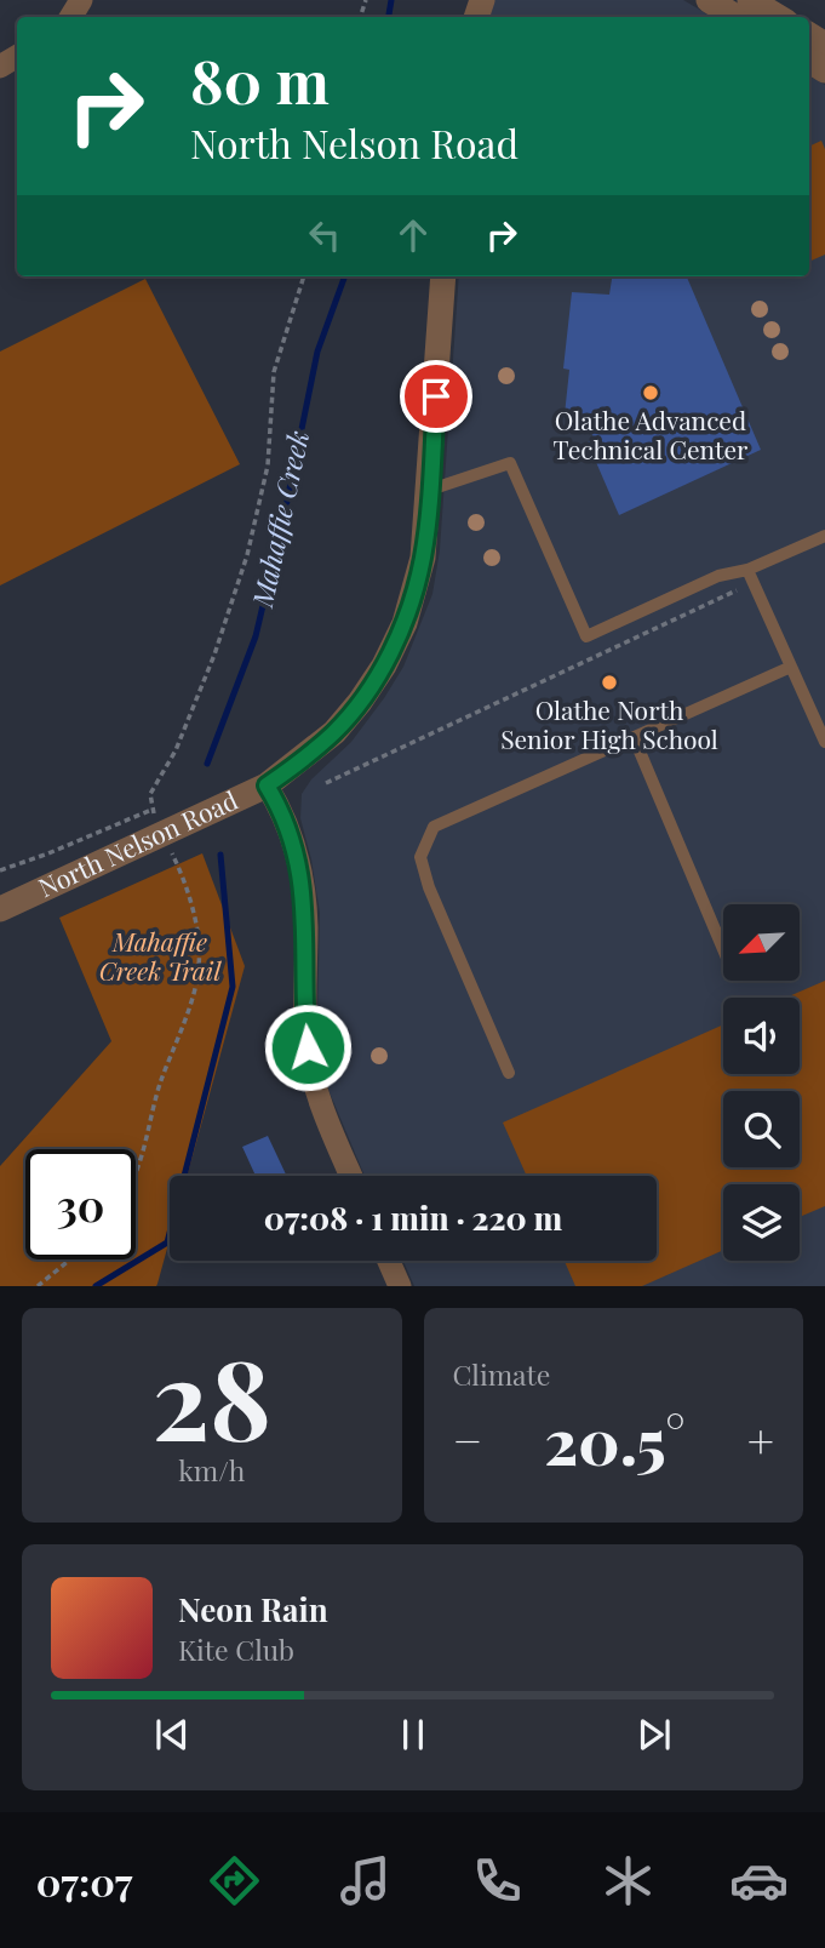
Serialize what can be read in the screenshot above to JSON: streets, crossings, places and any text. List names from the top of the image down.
{
  "streets": {
    "street": ["North Nelson Road"]
  },
  "water": ["Mahaffie Creek"],
  "parks": ["Mahaffie Creek Trail"],
  "places": ["Olathe Advanced Technical Center", "Olathe North Senior High School"],
  "north": "bottom left",
  "page": {
    "turn": ["80 m", "North Nelson Road"],
    "limit": "30",
    "trip": "07:08 · 1 min · 220 m",
    "tile": [
      ["28", "km/h"],
      "Climate"
    ],
    "heat": ["−", "20.5°", "+"],
    "song": ["Neon Rain", "Kite Club"],
    "tabs": "07:07"
  }
}
